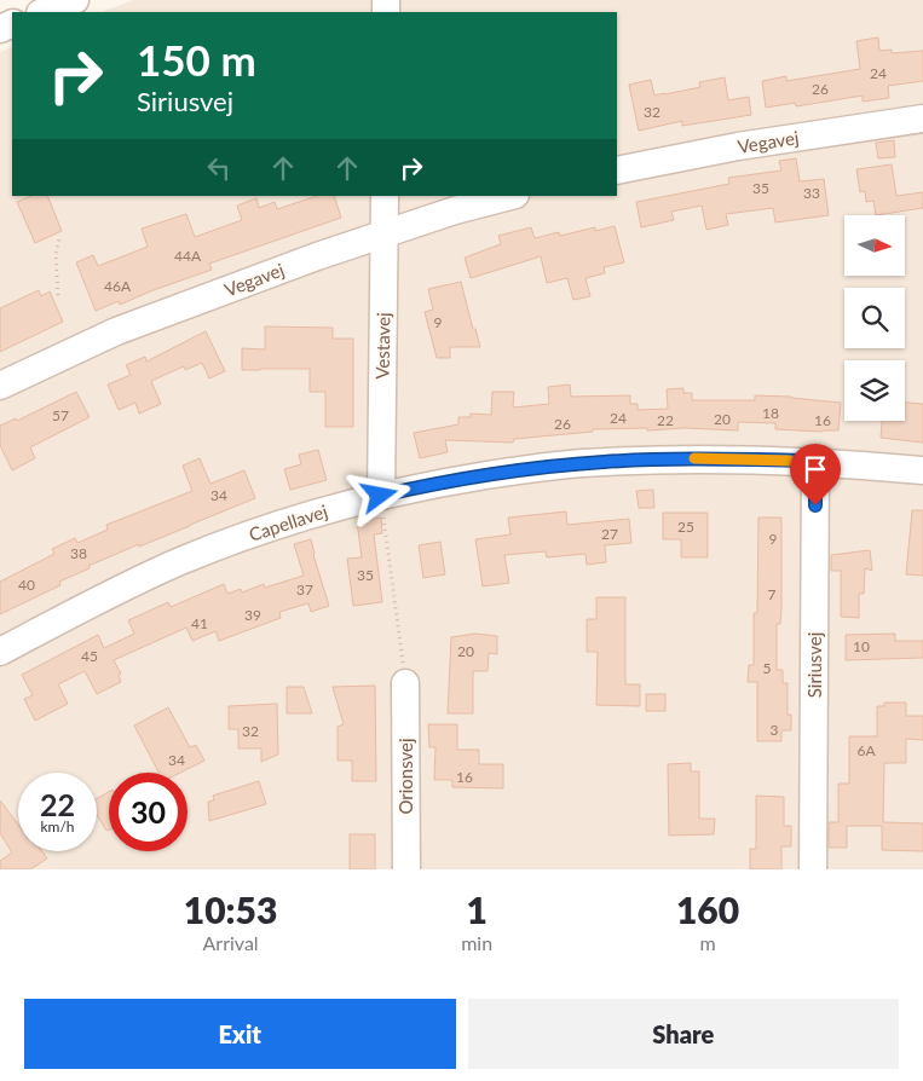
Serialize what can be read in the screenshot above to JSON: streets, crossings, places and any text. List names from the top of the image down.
{
  "streets": {
    "street": [
      "Vegavej",
      "Vestavej",
      "Capellavej",
      "Siriusvej",
      "Orionsvej"
    ]
  },
  "crossings": [
    ["Vegavej", "Vestavej"],
    ["Vestavej", "Capellavej"],
    ["Capellavej", "Siriusvej"]
  ],
  "house_numbers": [
    "24",
    "26",
    "32",
    "35",
    "33",
    "44A",
    "46A",
    "9",
    "18",
    "57",
    "24",
    "20",
    "22",
    "16",
    "26",
    "34",
    "25",
    "27",
    "9",
    "38",
    "35",
    "40",
    "37",
    "7",
    "39",
    "41",
    "10",
    "20",
    "45",
    "5",
    "3",
    "32",
    "6A",
    "34",
    "16"
  ],
  "north": "right",
  "page": {
    "turn": ["150 m", "Siriusvej"],
    "speed": "22 km/h",
    "limit": "30",
    "eta": [
      "10:53",
      "Arrival",
      "1",
      "min",
      "160",
      "m"
    ],
    "buttons": ["Exit", "Share"]
  }
}
